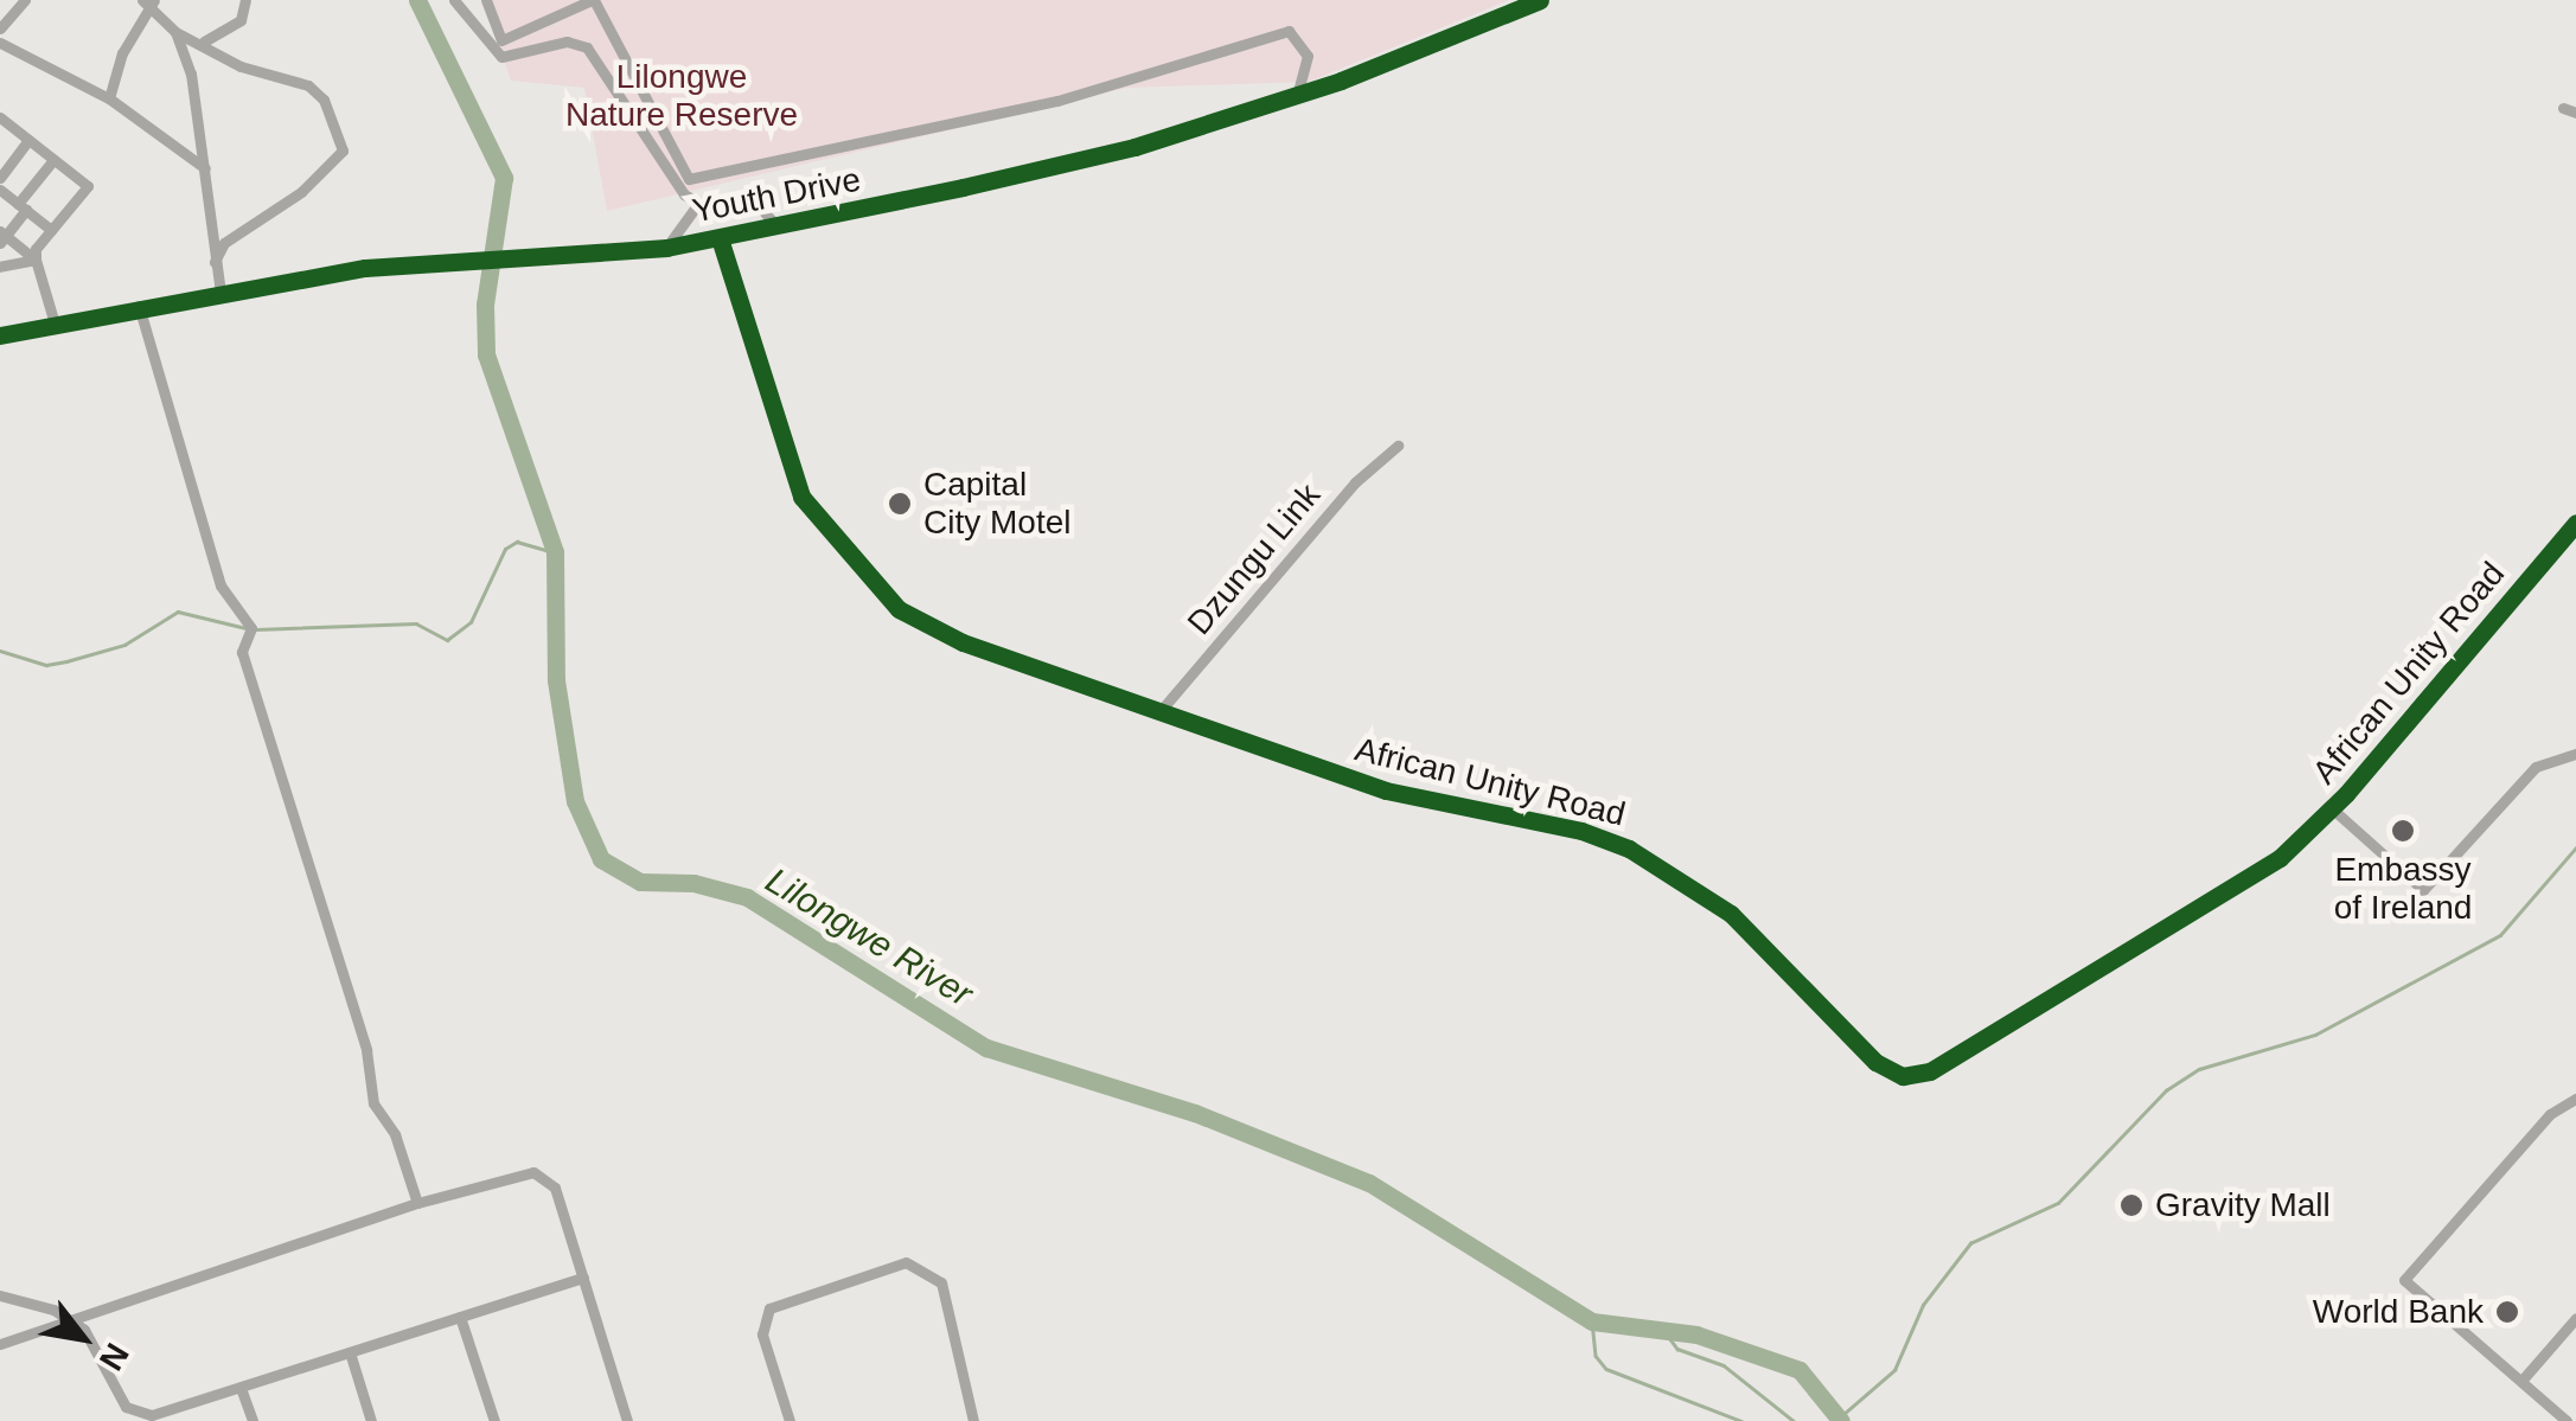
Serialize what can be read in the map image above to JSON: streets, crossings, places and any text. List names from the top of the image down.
{
  "streets": {
    "street": ["Youth Drive", "Dzungu Link", "African Unity Road"]
  },
  "crossings": [
    ["Youth Drive", "African Unity Road"],
    ["Dzungu Link", "African Unity Road"]
  ],
  "water": ["Lilongwe River"],
  "parks": ["Lilongwe Nature Reserve"],
  "places": [
    "Capital City Motel",
    "Embassy of Ireland",
    "Gravity Mall",
    "World Bank"
  ],
  "north": "bottom right"
}
